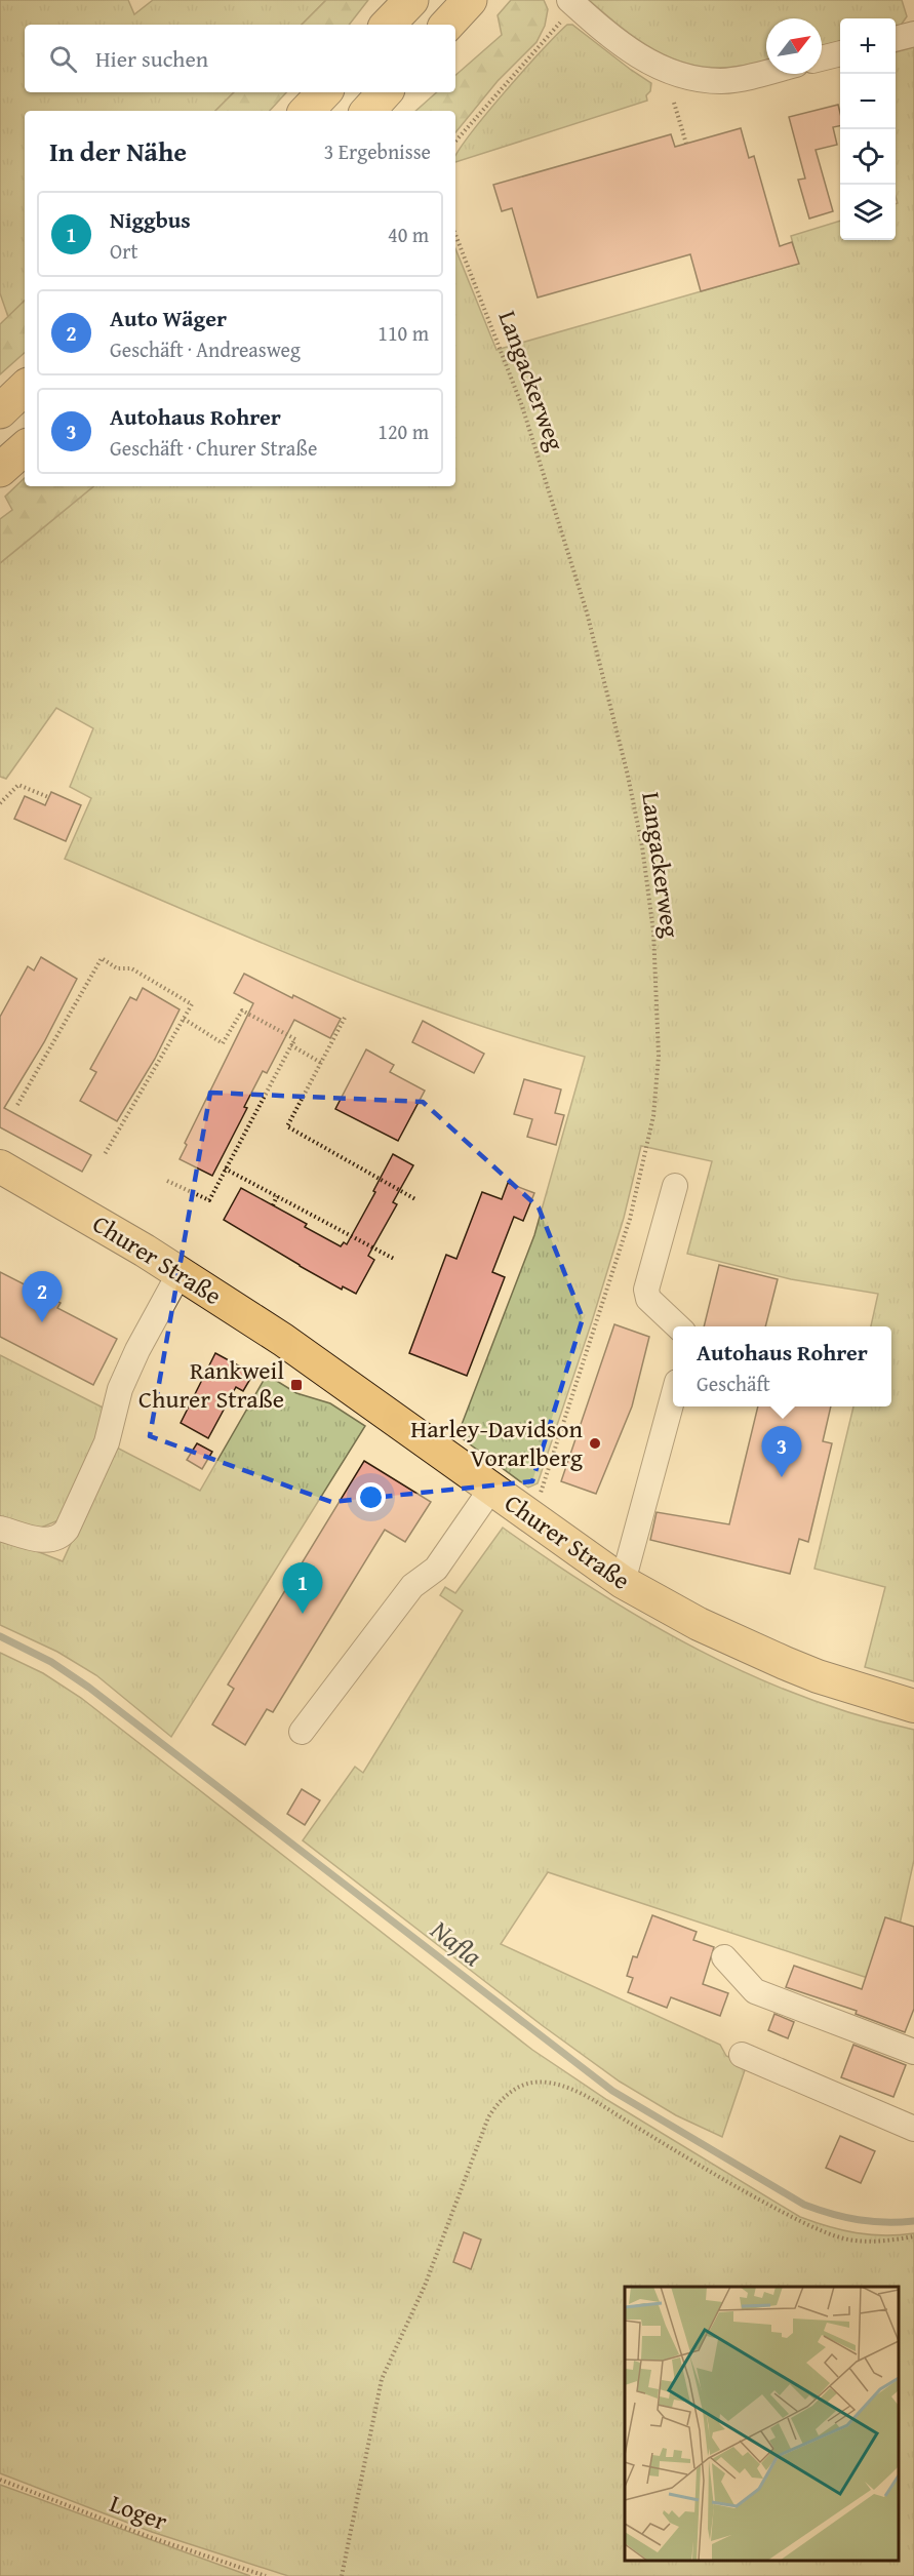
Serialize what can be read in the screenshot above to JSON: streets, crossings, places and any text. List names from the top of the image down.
{
  "streets": {
    "main road": ["Churer Straße"],
    "path": ["Langackerweg", "Loger"]
  },
  "crossings": [
    ["Langackerweg", "Churer Straße"]
  ],
  "water": ["Nafla"],
  "places": {
    "transit": ["Rankweil Churer Straße"],
    "other": ["Harley-Davidson Vorarlberg"]
  },
  "north": "top right",
  "page": {
    "map_buttons": ["+", "−"],
    "search": "Hier suchen",
    "heading": ["In der Nähe", "3 Ergebnisse"],
    "list": [
      {
        "mark": "1",
        "name": "Niggbus",
        "note": "Ort",
        "value": "40 m"
      },
      {
        "mark": "2",
        "name": "Auto Wäger",
        "note": "Geschäft · Andreasweg",
        "value": "110 m"
      },
      {
        "mark": "3",
        "name": "Autohaus Rohrer",
        "note": "Geschäft · Churer Straße",
        "value": "120 m"
      }
    ],
    "pins": ["2", "3", "1"],
    "popup": ["Autohaus Rohrer", "Geschäft"]
  }
}
